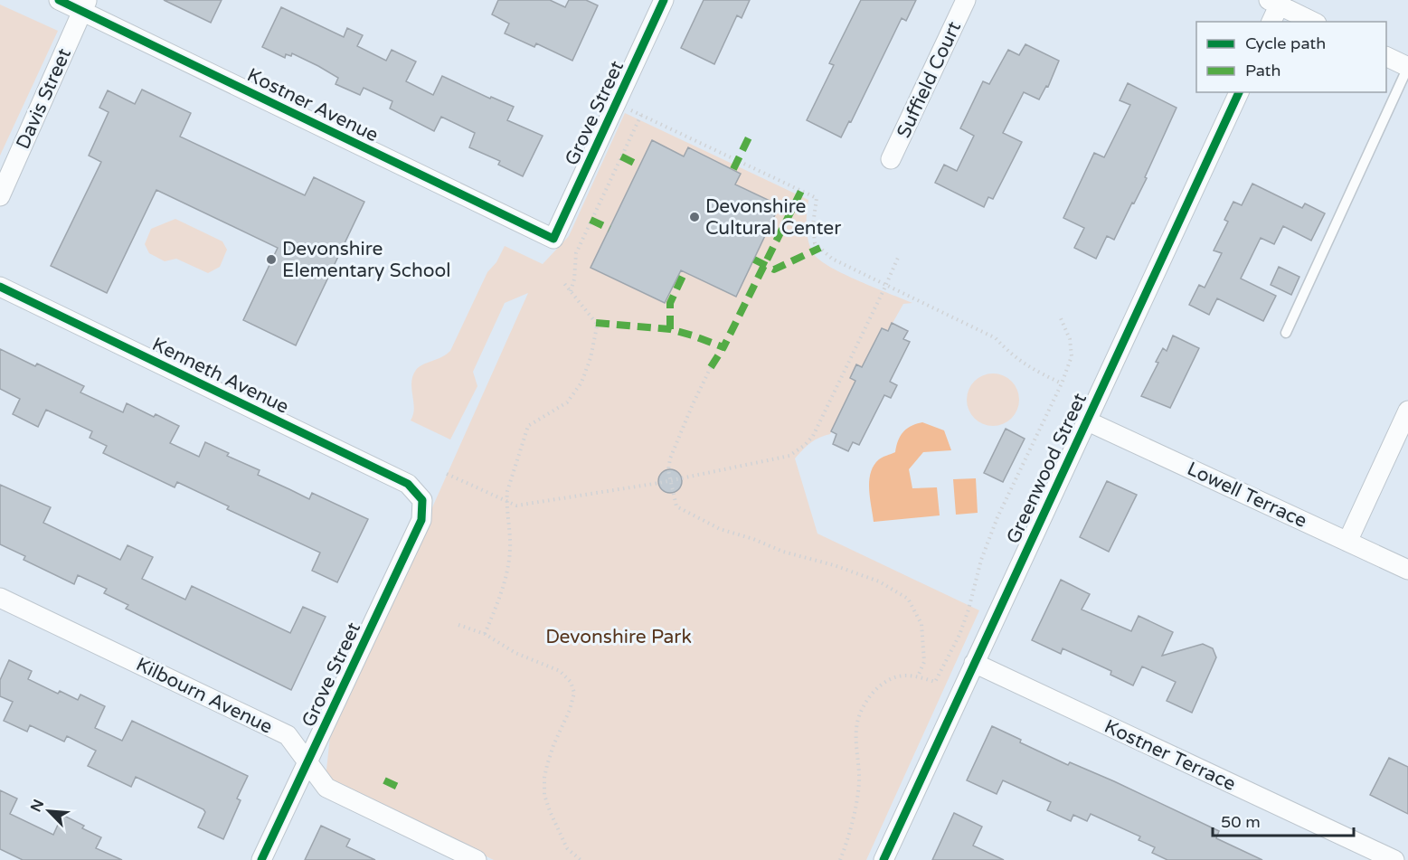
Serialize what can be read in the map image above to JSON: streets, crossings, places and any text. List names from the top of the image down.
{
  "streets": {
    "street": [
      "Suffield Court",
      "Davis Street",
      "Kostner Avenue",
      "Grove Street",
      "Kenneth Avenue",
      "Greenwood Street",
      "Lowell Terrace",
      "Kilbourn Avenue",
      "Kostner Terrace"
    ]
  },
  "crossings": [
    ["Davis Street", "Kostner Avenue"],
    ["Kostner Avenue", "Grove Street"],
    ["Grove Street", "Kenneth Avenue"],
    ["Grove Street", "Kilbourn Avenue"],
    ["Greenwood Street", "Lowell Terrace"],
    ["Greenwood Street", "Kostner Terrace"]
  ],
  "parks": ["Devonshire Park"],
  "places": ["Devonshire Cultural Center", "Devonshire Elementary School"],
  "legend": ["Cycle path", "Path"],
  "scale_bar": "50 m",
  "north": "top left"
}
